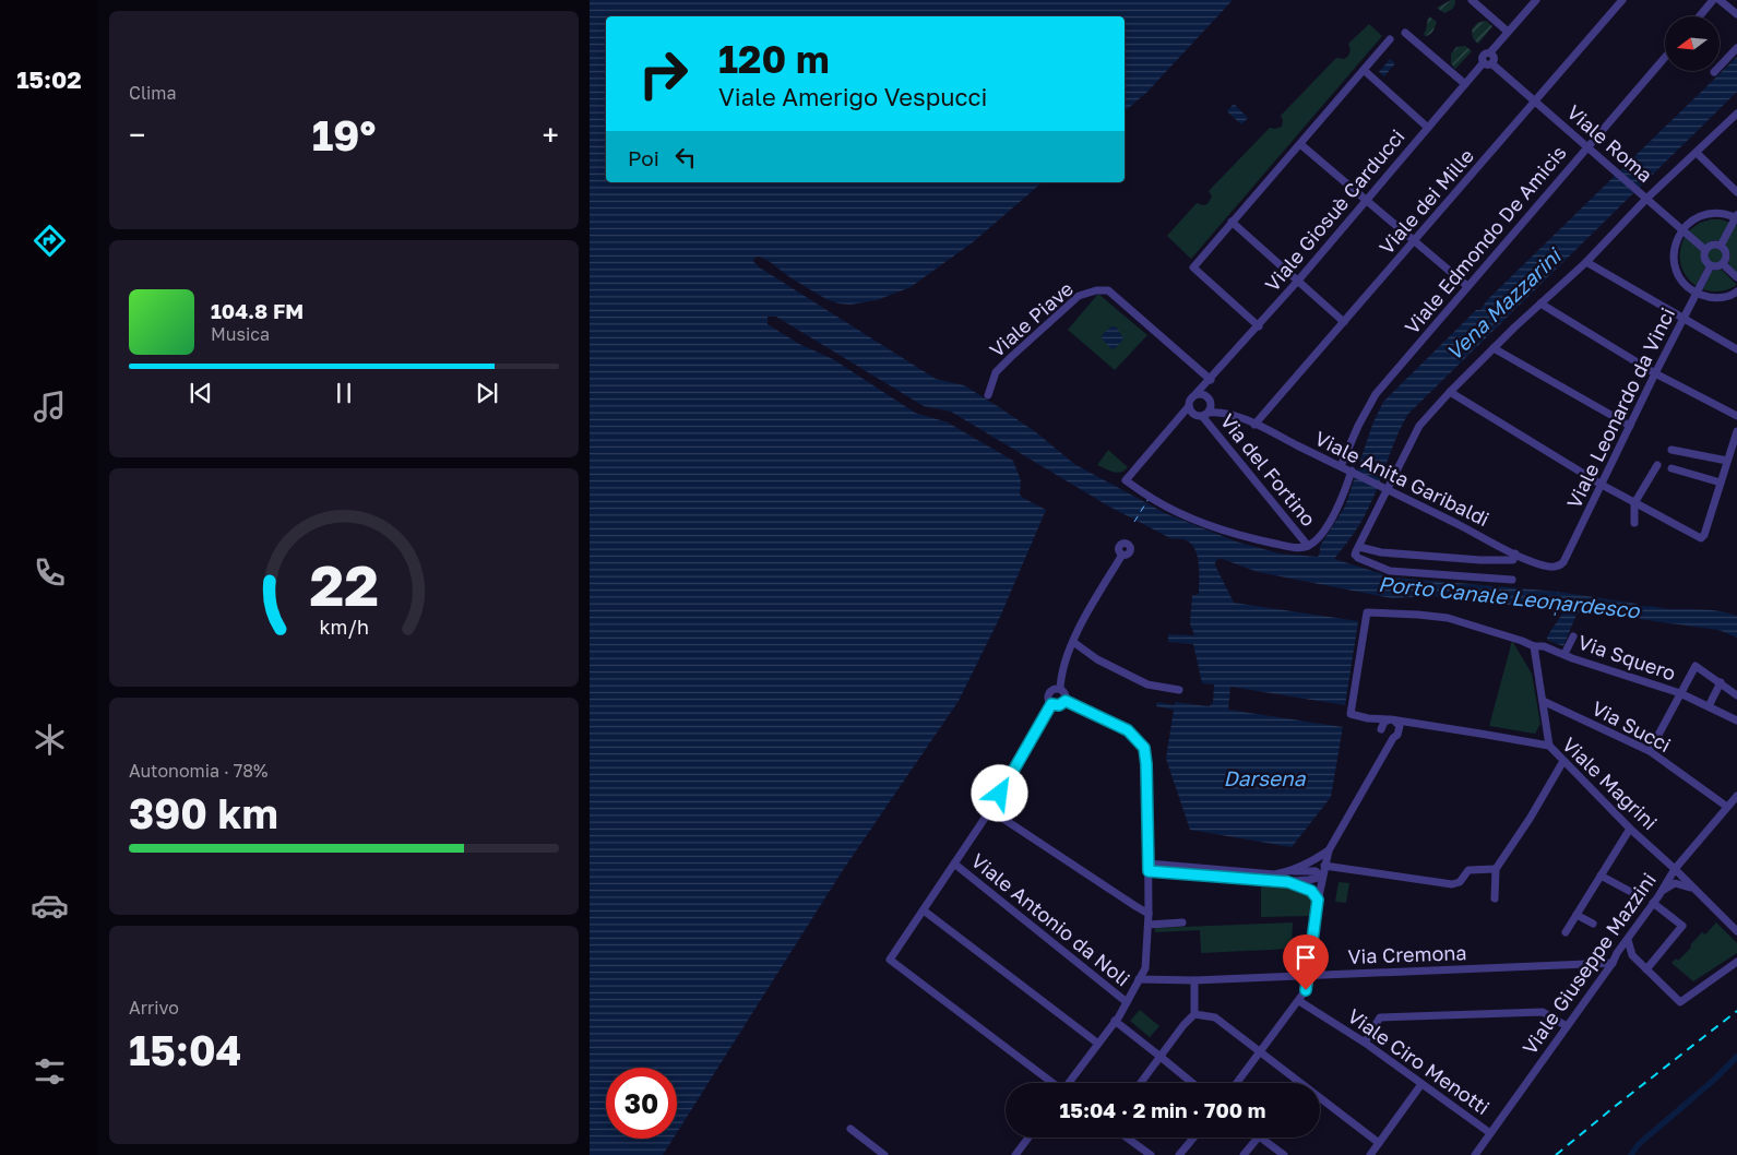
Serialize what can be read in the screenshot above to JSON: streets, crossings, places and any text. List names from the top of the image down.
{
  "streets": {
    "street": [
      "Viale Roma",
      "Viale dei Mille",
      "Viale Giosuè Carducci",
      "Viale Edmondo De Amicis",
      "Viale Piave",
      "Viale Leonardo da Vinci",
      "Via del Fortino",
      "Viale Anita Garibaldi",
      "Via Squero",
      "Via Succi",
      "Viale Magrini",
      "Viale Antonio da Noli",
      "Via Cremona",
      "Viale Giuseppe Mazzini",
      "Viale Ciro Menotti"
    ]
  },
  "crossings": [
    ["Viale Roma", "Viale dei Mille"],
    ["Viale Roma", "Viale Giosuè Carducci"],
    ["Viale Roma", "Viale Edmondo De Amicis"],
    ["Viale Roma", "Viale Leonardo da Vinci"],
    ["Viale dei Mille", "Viale Anita Garibaldi"],
    ["Viale Giosuè Carducci", "Viale Piave"],
    ["Viale Giosuè Carducci", "Via del Fortino"],
    ["Viale Giosuè Carducci", "Viale Anita Garibaldi"],
    ["Viale Edmondo De Amicis", "Viale Anita Garibaldi"],
    ["Viale Leonardo da Vinci", "Viale Anita Garibaldi"],
    ["Via del Fortino", "Viale Anita Garibaldi"],
    ["Via Squero", "Viale Magrini"],
    ["Via Succi", "Viale Giuseppe Mazzini"],
    ["Viale Magrini", "Viale Giuseppe Mazzini"],
    ["Via Cremona", "Viale Giuseppe Mazzini"],
    ["Viale Giuseppe Mazzini", "Viale Ciro Menotti"]
  ],
  "water": ["Vena Mazzarini", "Porto Canale Leonardesco", "Darsena"],
  "north": "left",
  "page": {
    "tabs": "15:02",
    "tile": [
      "Clima",
      ["Autonomia · 78%", "390 km"],
      ["Arrivo", "15:04"]
    ],
    "turn": ["120 m", "Viale Amerigo Vespucci"],
    "heat": ["−", "19°", "+"],
    "then": "Poi",
    "song": ["104.8 FM", "Musica"],
    "limit": "30",
    "trip": "15:04 · 2 min · 700 m",
    "gauge": ["22", "km/h"]
  }
}
